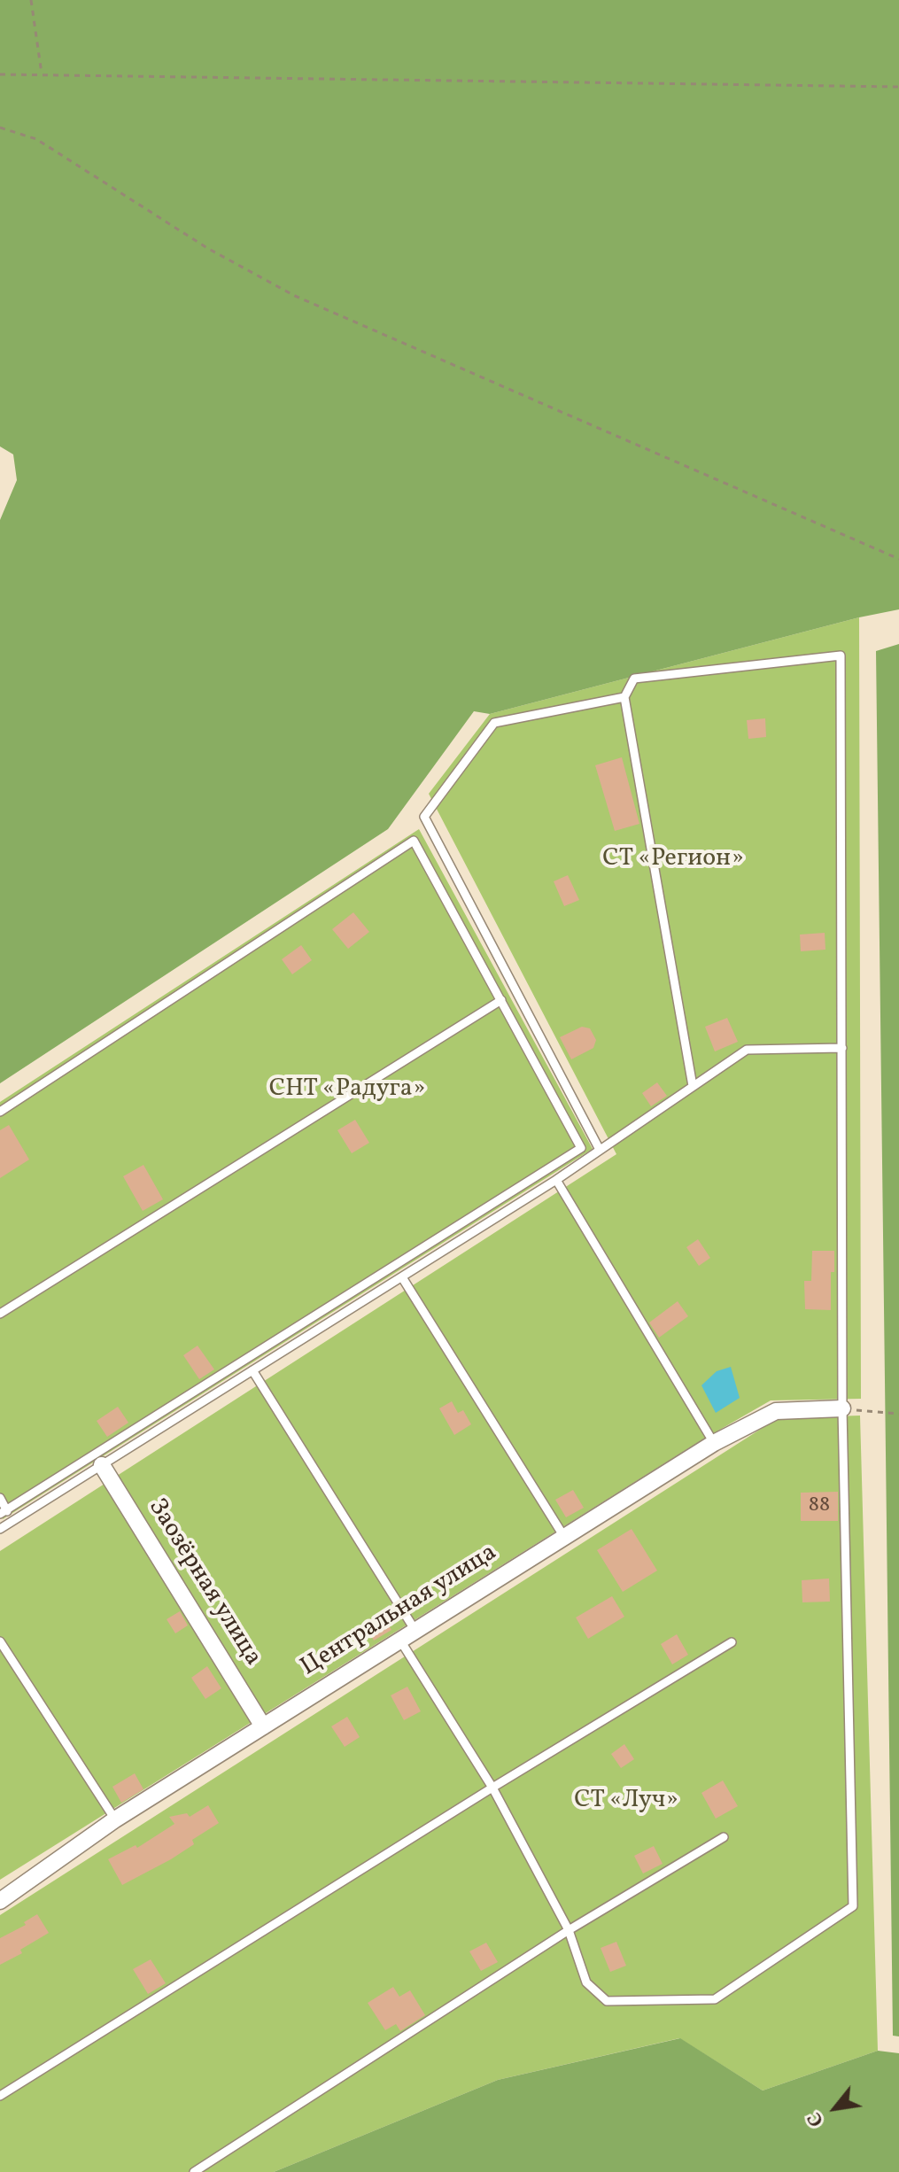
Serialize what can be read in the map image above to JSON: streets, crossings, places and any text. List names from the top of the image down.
{
  "streets": {
    "street": ["Заозёрная улица", "Центральная улица"]
  },
  "crossings": [
    ["Заозёрная улица", "Центральная улица"]
  ],
  "parks": ["СТ «Регион»", "СНТ «Радуга»", "СТ «Луч»"],
  "house_numbers": ["88"],
  "north": "bottom left"
}
